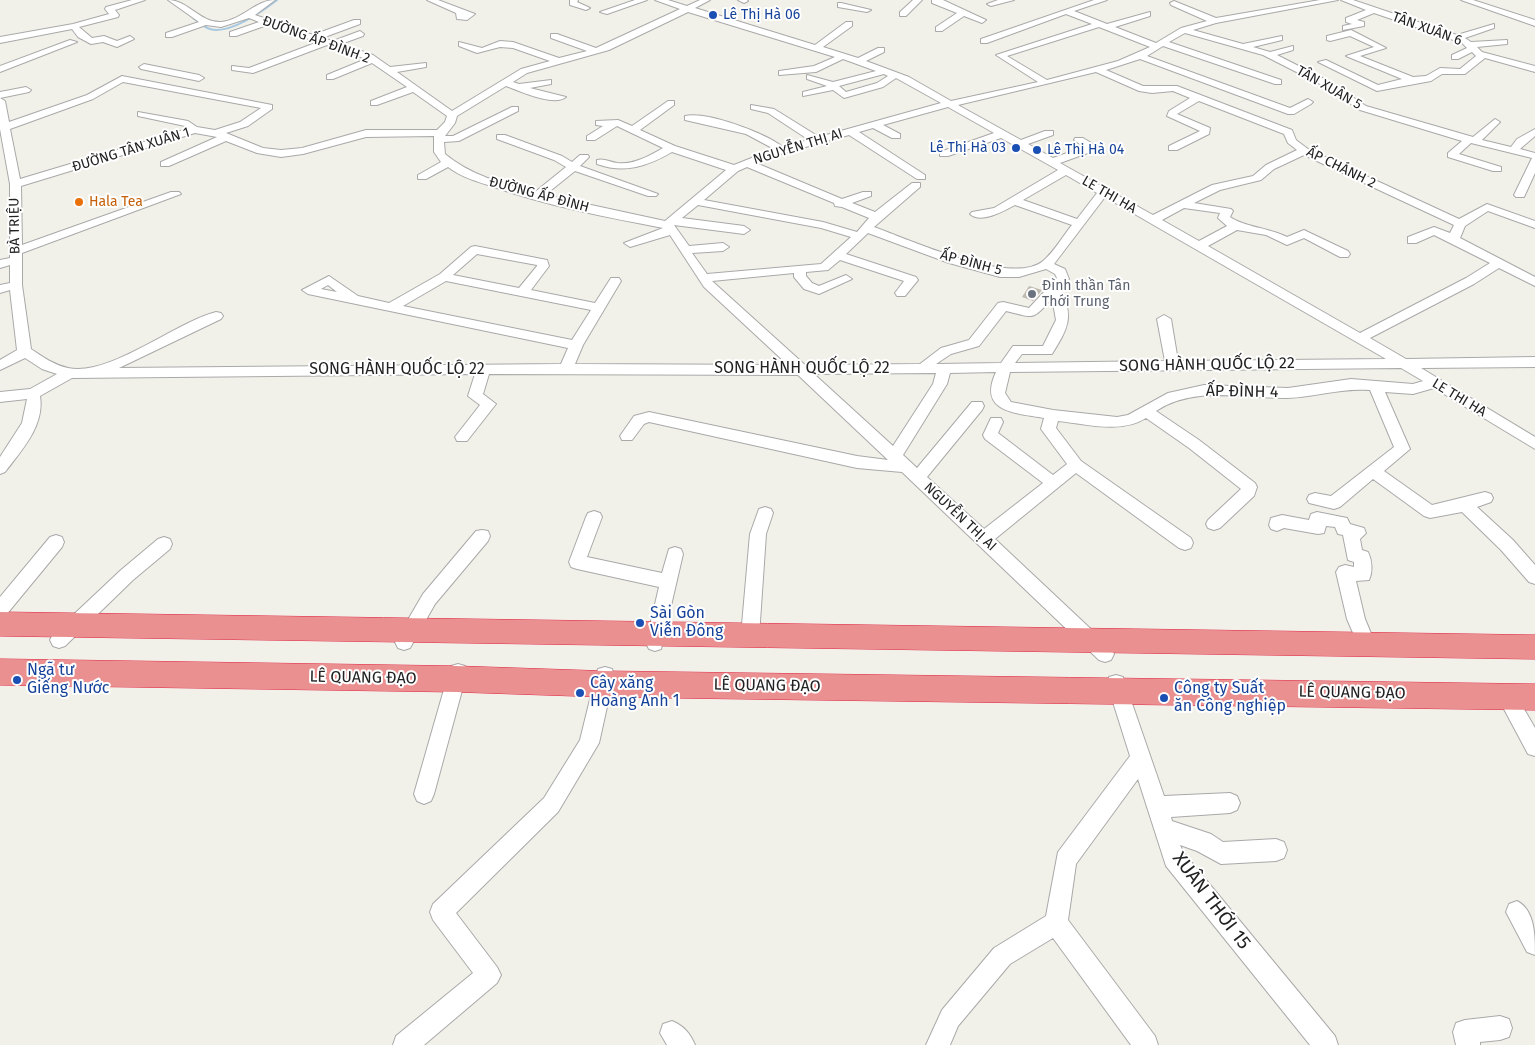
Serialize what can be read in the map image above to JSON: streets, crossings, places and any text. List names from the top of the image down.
{
  "streets": {
    "highway": ["LÊ QUANG ĐẠO"],
    "street": [
      "TÂN XUÂN 6",
      "ĐƯỜNG ẤP ĐÌNH 2",
      "TÂN XUÂN 5",
      "NGUYỄN THỊ AI",
      "ĐƯỜNG TÂN XUÂN 1",
      "ẤP CHÁNH 2",
      "ĐƯỜNG ẤP ĐÌNH",
      "LE THI HA",
      "BÀ TRIỆU",
      "ẤP ĐÌNH 5",
      "SONG HÀNH QUỐC LỘ 22",
      "ẤP ĐÌNH 4",
      "XUÂN THỚI 15"
    ]
  },
  "crossings": [
    ["TÂN XUÂN 5", "NGUYỄN THỊ AI"],
    ["NGUYỄN THỊ AI", "ẤP CHÁNH 2"],
    ["NGUYỄN THỊ AI", "ĐƯỜNG ẤP ĐÌNH"],
    ["NGUYỄN THỊ AI", "LE THI HA"],
    ["NGUYỄN THỊ AI", "ẤP ĐÌNH 5"],
    ["NGUYỄN THỊ AI", "SONG HÀNH QUỐC LỘ 22"],
    ["NGUYỄN THỊ AI", "LÊ QUANG ĐẠO"],
    ["NGUYỄN THỊ AI", "XUÂN THỚI 15"],
    ["ĐƯỜNG TÂN XUÂN 1", "BÀ TRIỆU"],
    ["LE THI HA", "SONG HÀNH QUỐC LỘ 22"],
    ["LE THI HA", "ẤP ĐÌNH 4"],
    ["SONG HÀNH QUỐC LỘ 22", "ẤP ĐÌNH 4"],
    ["LÊ QUANG ĐẠO", "XUÂN THỚI 15"]
  ],
  "places": [
    "Lê Thị Hà 06",
    "Lê Thị Hà 03",
    "Lê Thị Hà 04",
    "Hala Tea",
    "Đình thần Tân Thới Trung",
    "Sài Gòn Viễn Đông",
    "Ngã tư Giếng Nước",
    "Cây xăng Hoàng Anh 1",
    "Công ty Suất ăn Công nghiệp"
  ]
}
